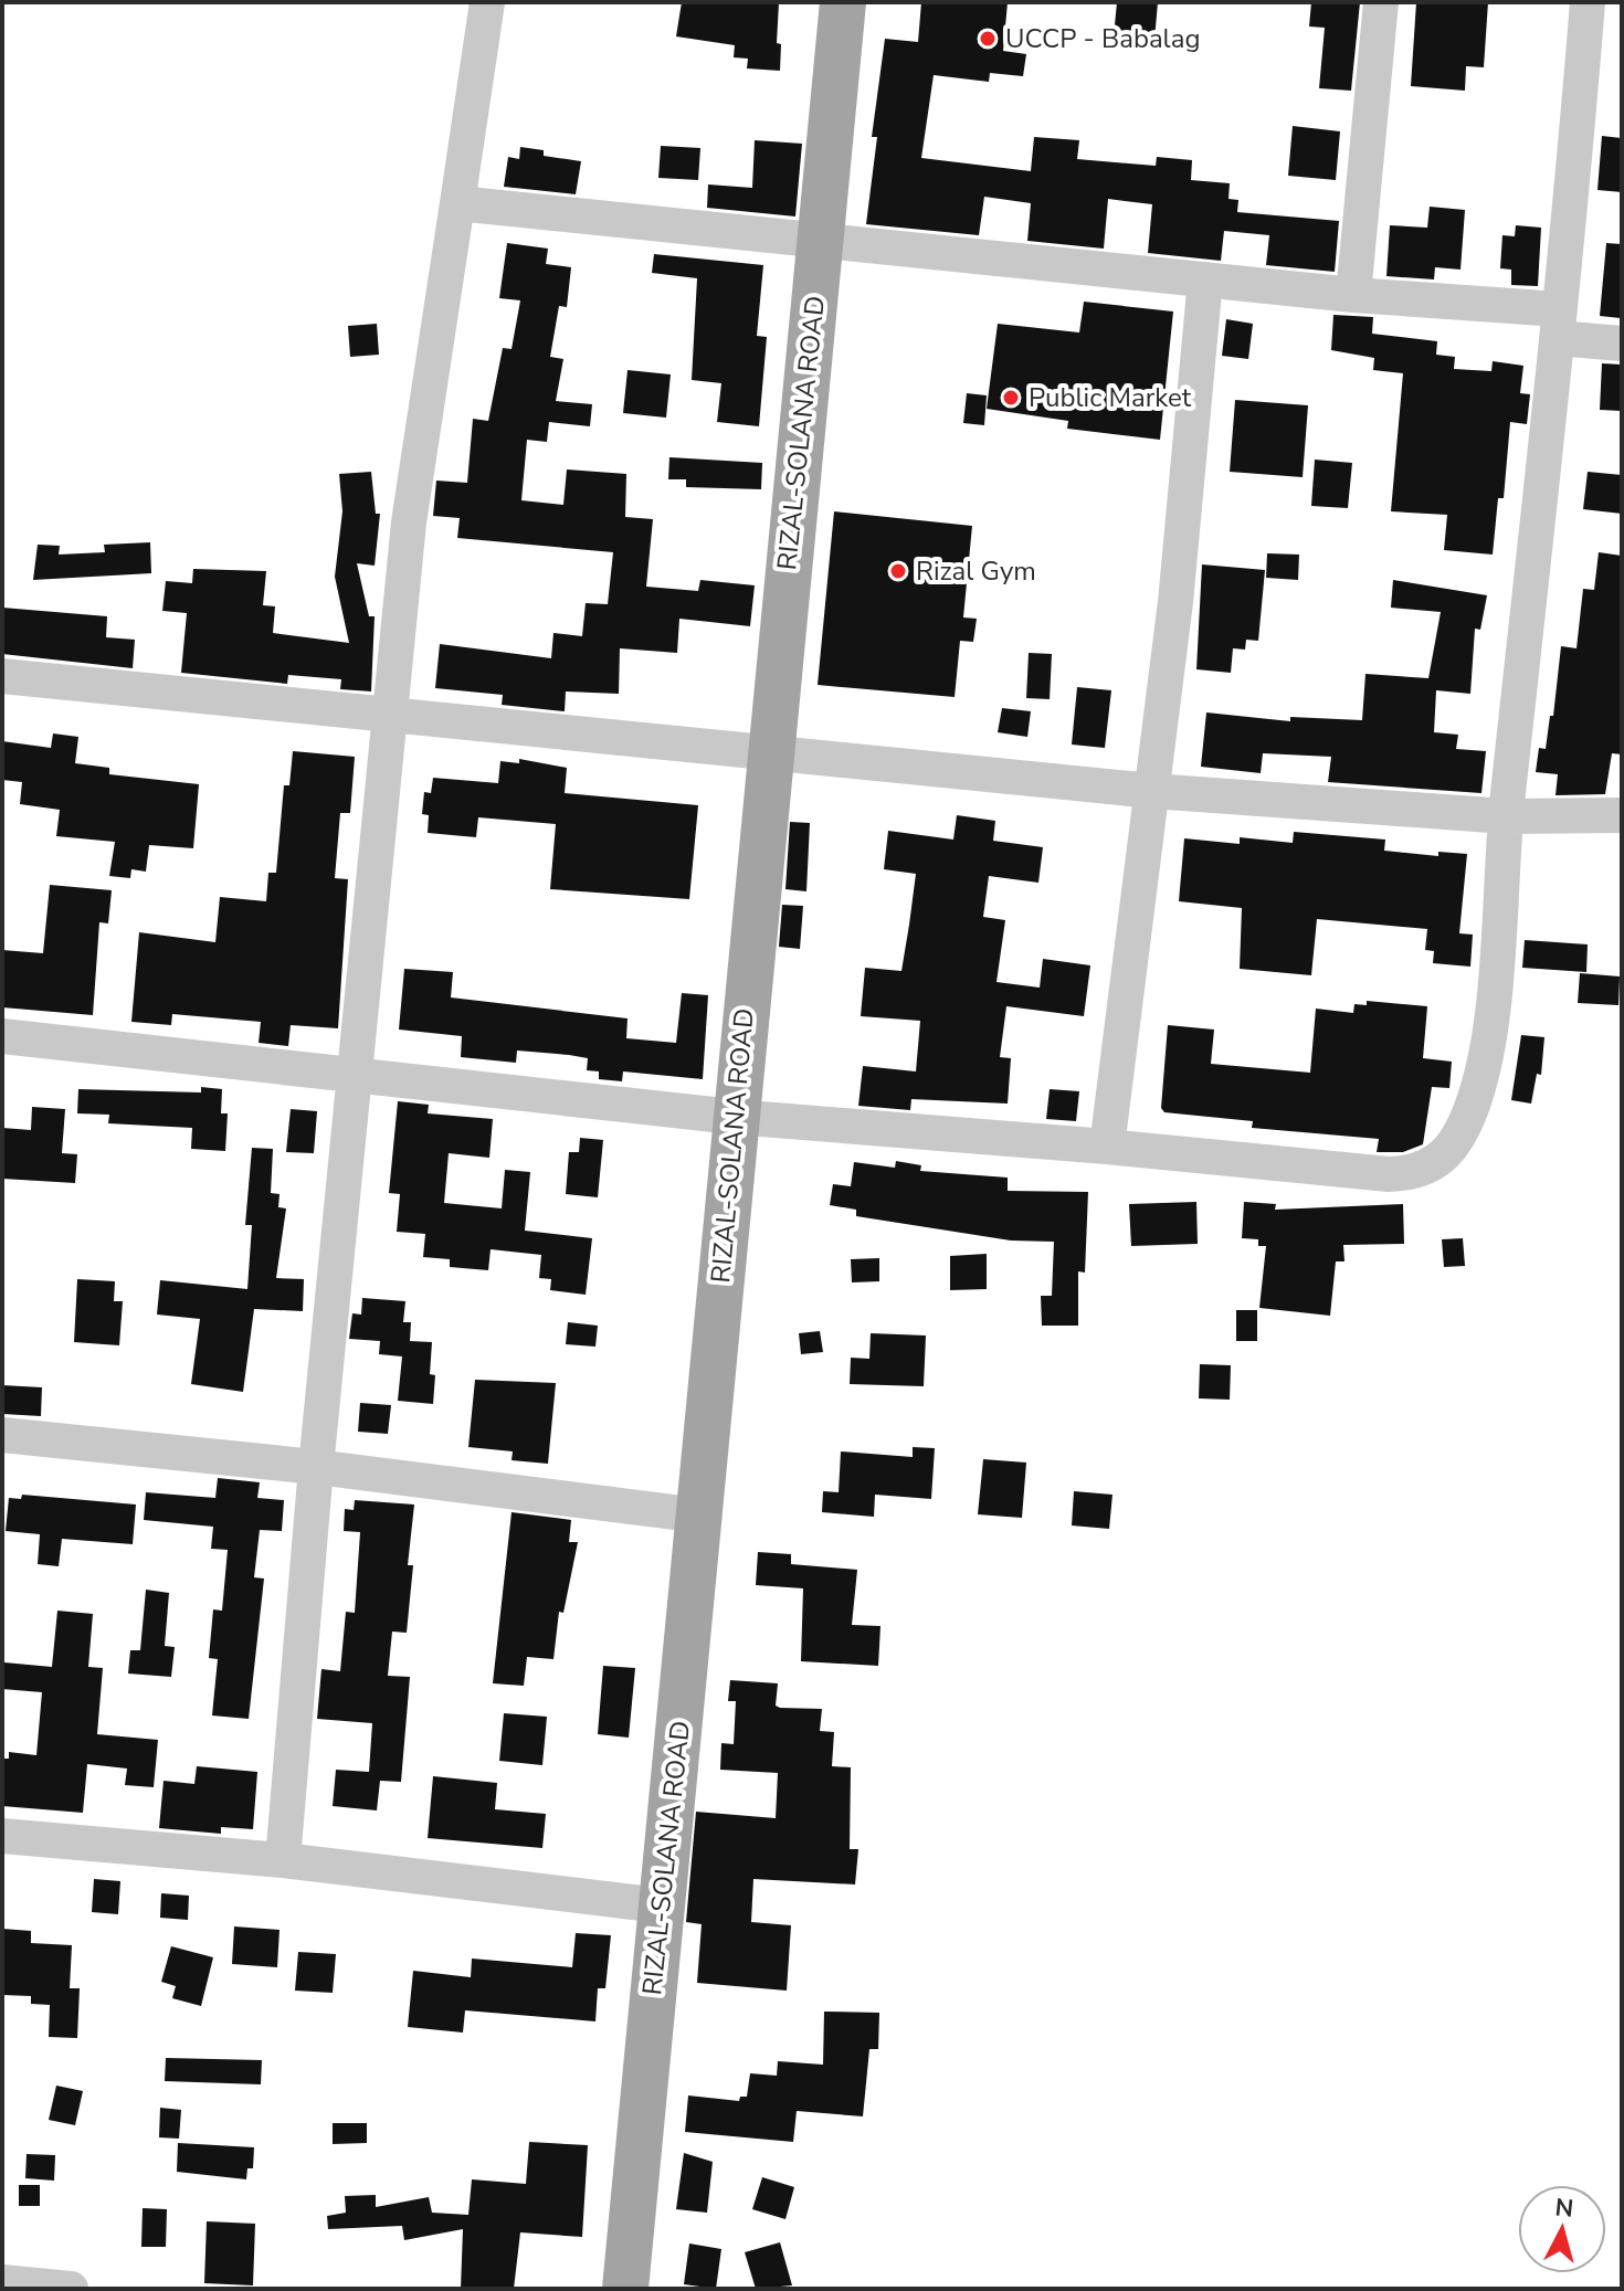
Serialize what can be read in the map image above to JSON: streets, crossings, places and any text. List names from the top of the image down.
{
  "streets": {
    "main road": ["RIZAL-SOLANA ROAD"]
  },
  "places": ["UCCP - Babalag", "Public Market", "Rizal Gym"],
  "north": "top"
}
